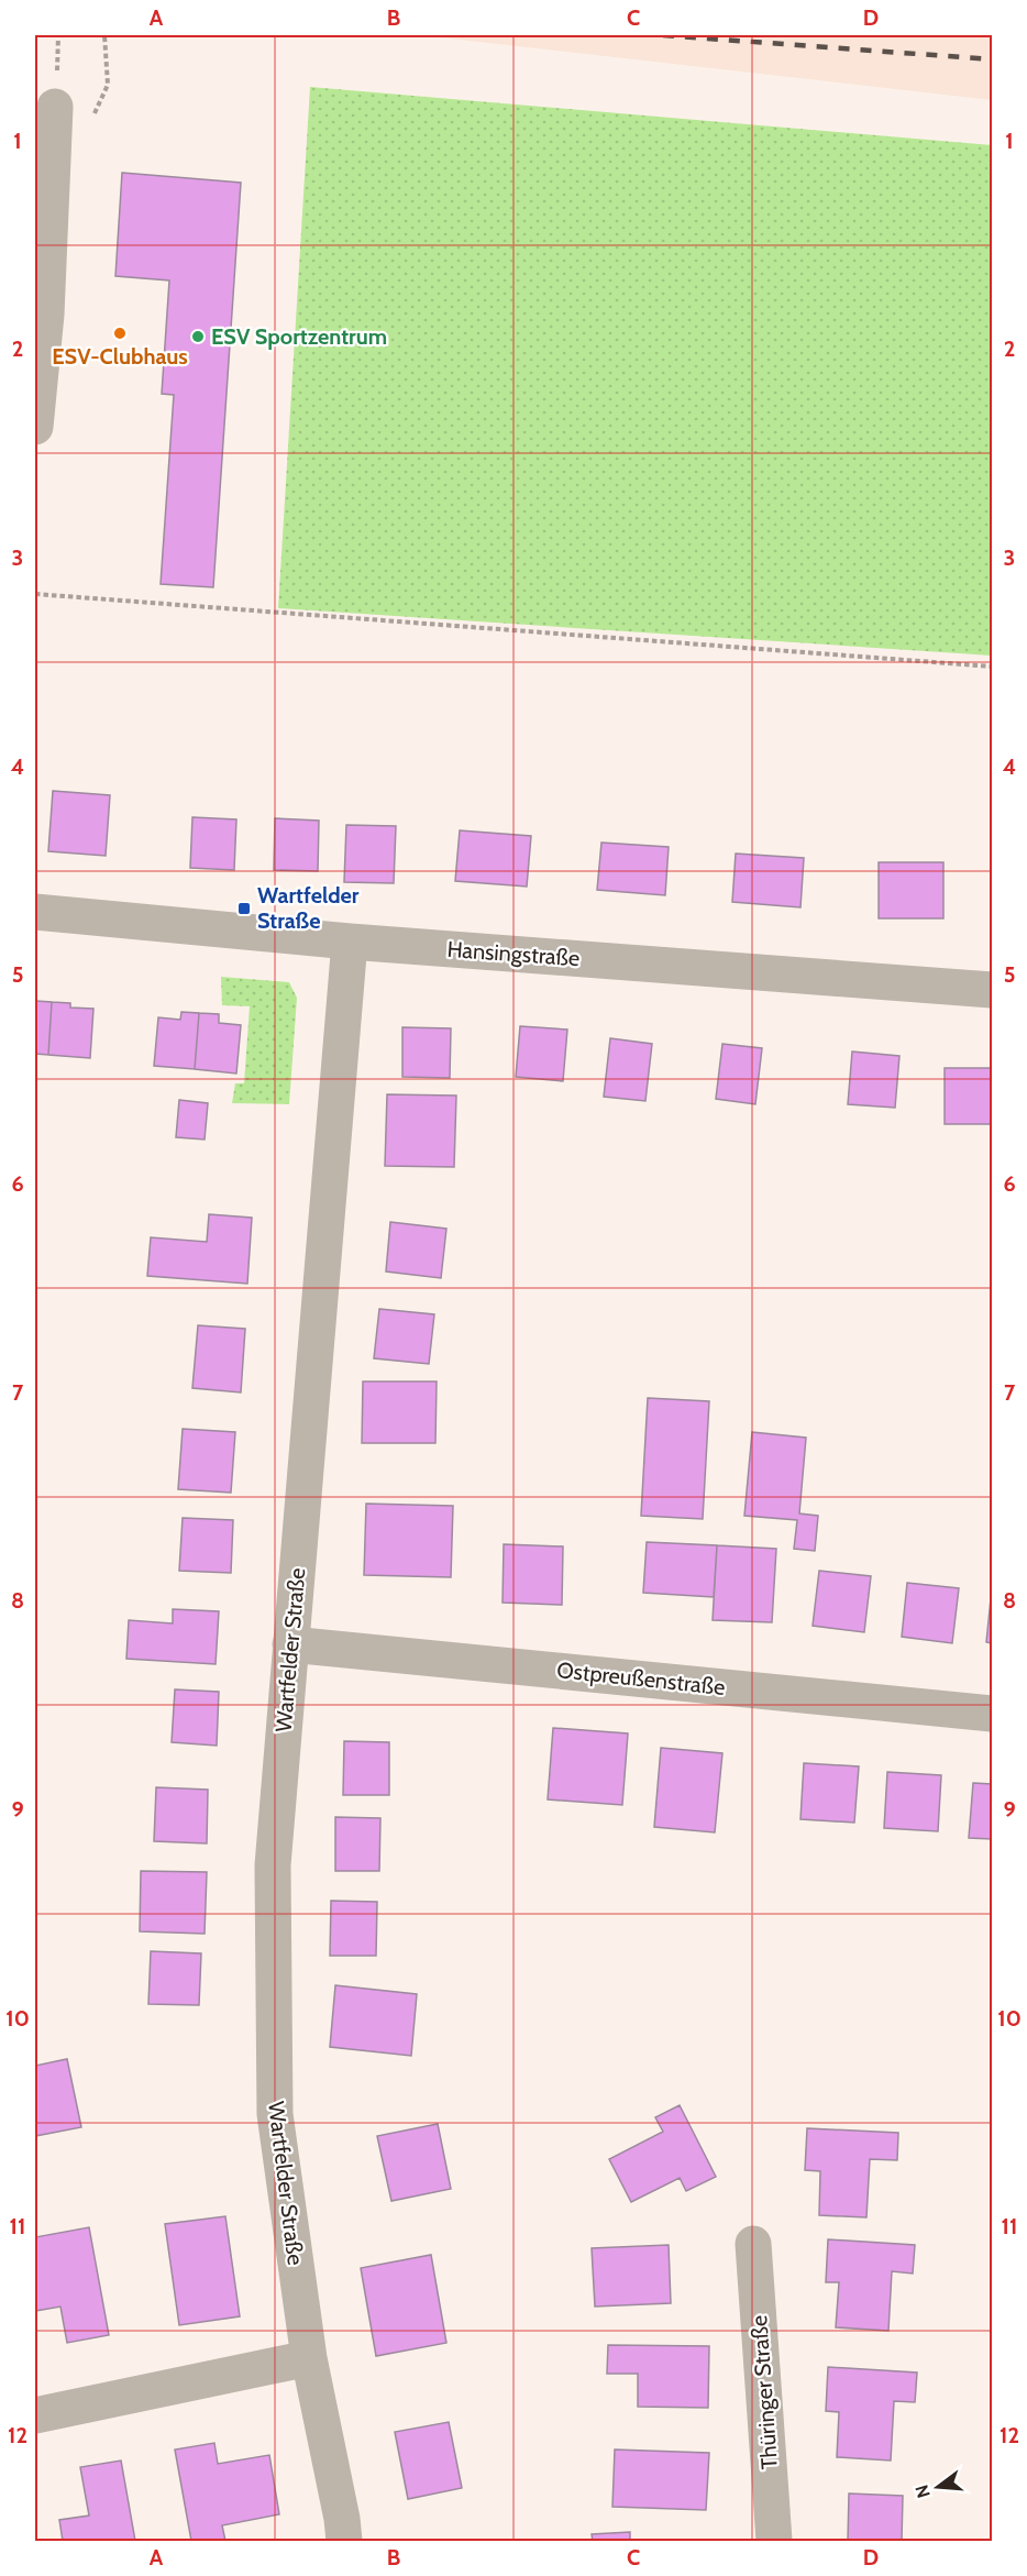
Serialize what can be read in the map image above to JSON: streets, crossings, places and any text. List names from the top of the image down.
{
  "streets": {
    "street": [
      "Hansingstraße",
      "Wartfelder Straße",
      "Ostpreußenstraße",
      "Thüringer Straße"
    ]
  },
  "crossings": [
    ["Hansingstraße", "Wartfelder Straße"],
    ["Wartfelder Straße", "Ostpreußenstraße"]
  ],
  "places": {
    "other": ["ESV-Clubhaus", "ESV Sportzentrum"],
    "transit": ["Wartfelder Straße"]
  },
  "north": "left",
  "grid": {
    "columns": [
      "A",
      "B",
      "C",
      "D"
    ],
    "rows": [
      "1",
      "2",
      "3",
      "4",
      "5",
      "6",
      "7",
      "8",
      "9",
      "10",
      "11",
      "12"
    ]
  }
}
